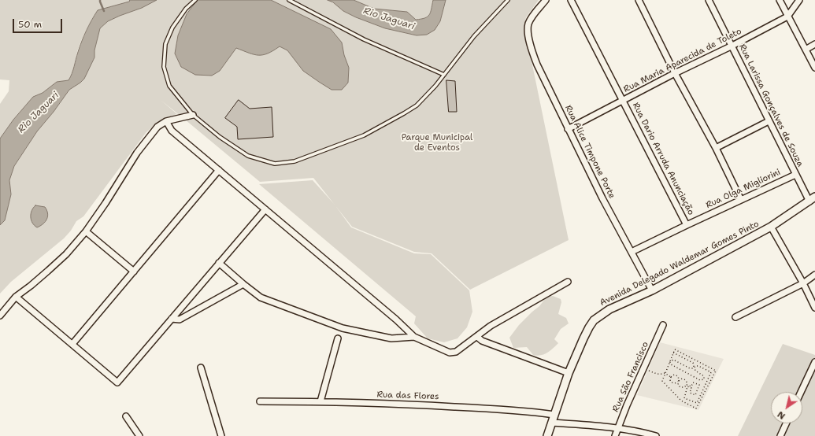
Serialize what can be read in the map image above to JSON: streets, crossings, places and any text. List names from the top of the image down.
{
  "streets": {
    "street": [
      "Rua Maria Aparecida de Toleto",
      "Rua Larissa Gonçalves de Souza",
      "Rua Alice Timpone Porte",
      "Rua Dario Arruda Anunciação",
      "Rua Olga Migliorini",
      "Avenida Delegado Waldemar Gomes Pinto",
      "Rua São Francisco",
      "Rua das Flores"
    ]
  },
  "crossings": [
    ["Rua Maria Aparecida de Toleto", "Rua Larissa Gonçalves de Souza"],
    ["Rua Maria Aparecida de Toleto", "Rua Alice Timpone Porte"],
    ["Rua Maria Aparecida de Toleto", "Rua Dario Arruda Anunciação"],
    ["Rua Larissa Gonçalves de Souza", "Rua Olga Migliorini"],
    ["Rua Larissa Gonçalves de Souza", "Avenida Delegado Waldemar Gomes Pinto"],
    ["Rua Alice Timpone Porte", "Rua Olga Migliorini"],
    ["Rua Alice Timpone Porte", "Avenida Delegado Waldemar Gomes Pinto"],
    ["Rua Dario Arruda Anunciação", "Rua Olga Migliorini"],
    ["Avenida Delegado Waldemar Gomes Pinto", "Rua das Flores"]
  ],
  "water": ["Rio Jaguari"],
  "parks": ["Parque Municipal de Eventos"],
  "scale_bar": "50 m",
  "north": "bottom left"
}
